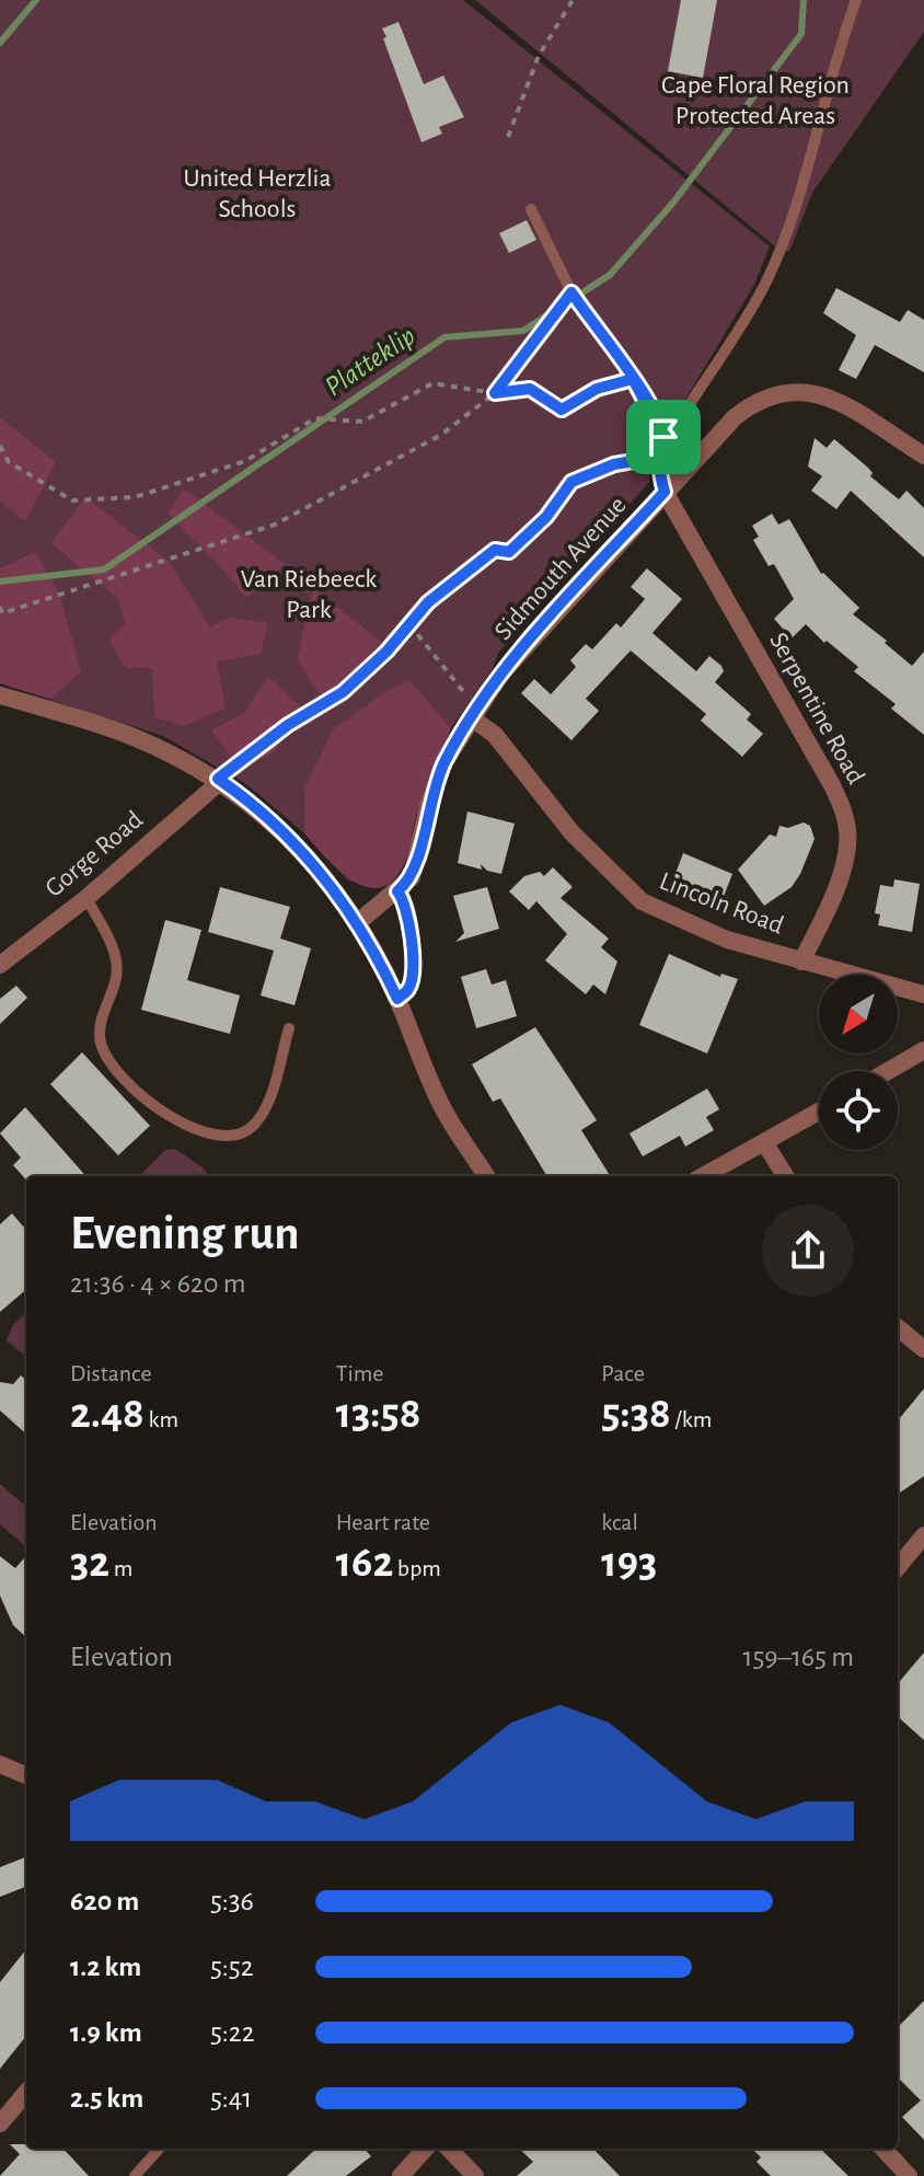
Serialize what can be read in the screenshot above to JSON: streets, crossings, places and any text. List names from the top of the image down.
{
  "streets": {
    "street": [
      "Sidmouth Avenue",
      "Serpentine Road",
      "Gorge Road",
      "Lincoln Road"
    ]
  },
  "crossings": [
    ["Sidmouth Avenue", "Serpentine Road"],
    ["Sidmouth Avenue", "Lincoln Road"],
    ["Serpentine Road", "Lincoln Road"]
  ],
  "water": ["Platteklip"],
  "parks": ["Cape Floral Region Protected Areas", "United Herzlia Schools", "Van Riebeeck Park"],
  "north": "bottom left",
  "page": {
    "heading": ["Evening run", "21:36 · 4 × 620 m"],
    "stats": [
      ["Distance", "2.48 km"],
      ["Time", "13:58"],
      ["Pace", "5:38 /km"],
      ["Elevation", "32 m"],
      ["Heart rate", "162 bpm"],
      ["kcal", "193"]
    ],
    "chart": ["Elevation", "159–165 m"],
    "list": [
      {
        "name": "620 m",
        "note": "5:36"
      },
      {
        "name": "1.2 km",
        "note": "5:52"
      },
      {
        "name": "1.9 km",
        "note": "5:22"
      },
      {
        "name": "2.5 km",
        "note": "5:41"
      }
    ]
  }
}
